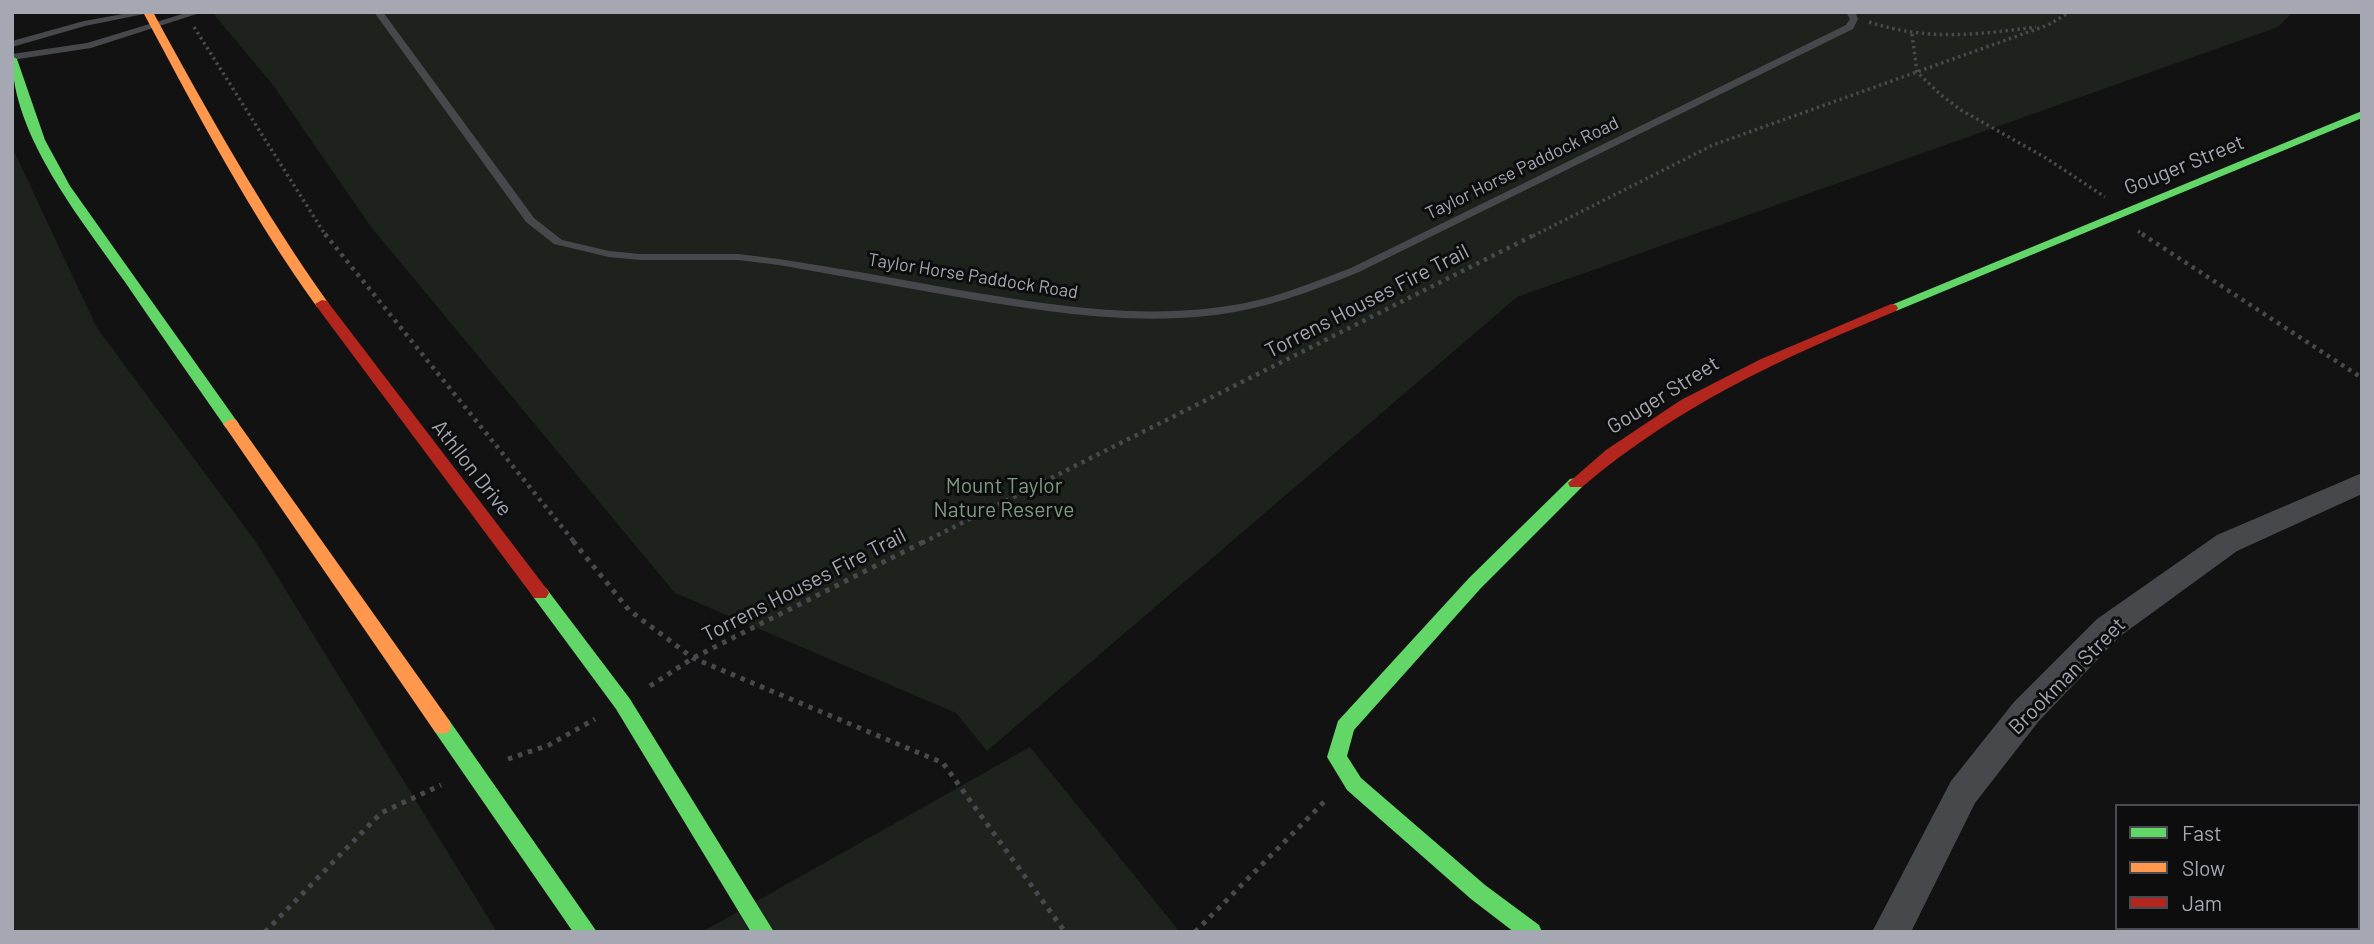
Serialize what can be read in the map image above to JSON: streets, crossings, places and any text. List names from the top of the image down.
{
  "streets": {
    "main road": ["Gouger Street", "Athllon Drive"],
    "street": ["Brookman Street"],
    "lane": ["Taylor Horse Paddock Road"],
    "path": ["Torrens Houses Fire Trail"]
  },
  "parks": ["Mount Taylor Nature Reserve"],
  "legend": ["Fast", "Slow", "Jam"]
}
